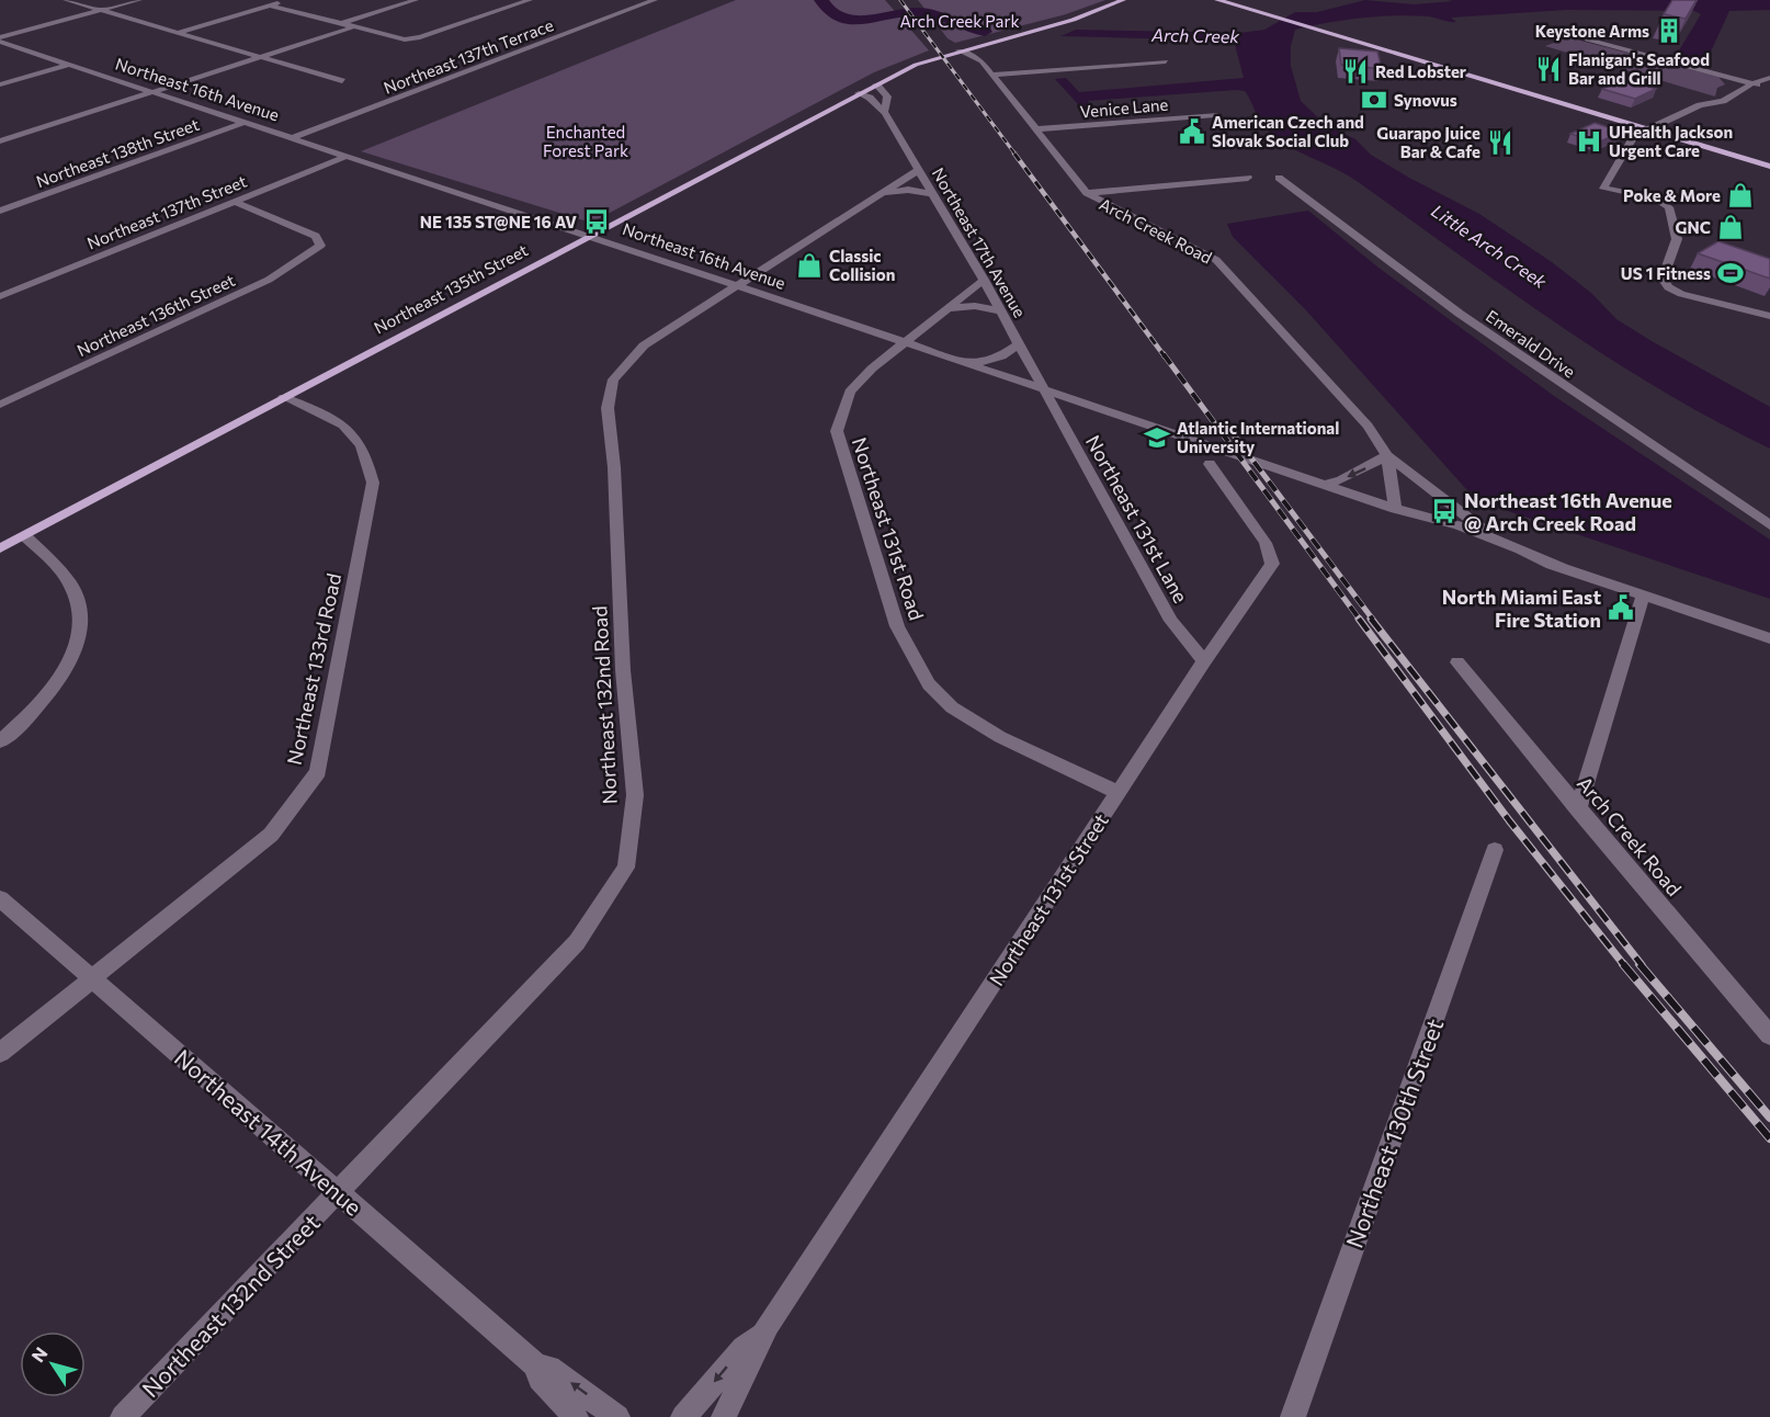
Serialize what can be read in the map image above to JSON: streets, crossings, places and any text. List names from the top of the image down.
{
  "streets": {
    "main road": ["Northeast 135th Street"],
    "street": [
      "Northeast 137th Terrace",
      "Northeast 16th Avenue",
      "Venice Lane",
      "Northeast 138th Street",
      "Northeast 137th Street",
      "Arch Creek Road",
      "Northeast 17th Avenue",
      "Northeast 136th Street",
      "Emerald Drive",
      "Northeast 131st Lane",
      "Northeast 131st Road",
      "Northeast 133rd Road",
      "Northeast 132nd Road",
      "Northeast 131st Street",
      "Northeast 14th Avenue",
      "Northeast 130th Street",
      "Northeast 132nd Street"
    ]
  },
  "crossings": [
    ["Northeast 137th Terrace", "Northeast 16th Avenue"],
    ["Northeast 16th Avenue", "Northeast 138th Street"],
    ["Northeast 16th Avenue", "Northeast 137th Street"],
    ["Northeast 16th Avenue", "Arch Creek Road"],
    ["Northeast 16th Avenue", "Northeast 17th Avenue"],
    ["Northeast 16th Avenue", "Northeast 135th Street"],
    ["Northeast 16th Avenue", "Northeast 131st Lane"],
    ["Northeast 16th Avenue", "Northeast 131st Road"],
    ["Northeast 16th Avenue", "Northeast 132nd Road"],
    ["Venice Lane", "Arch Creek Road"],
    ["Northeast 137th Street", "Northeast 136th Street"],
    ["Arch Creek Road", "Northeast 135th Street"],
    ["Northeast 17th Avenue", "Northeast 135th Street"],
    ["Northeast 17th Avenue", "Northeast 131st Lane"],
    ["Northeast 17th Avenue", "Northeast 131st Road"],
    ["Northeast 17th Avenue", "Northeast 132nd Road"],
    ["Northeast 135th Street", "Northeast 133rd Road"],
    ["Northeast 131st Lane", "Northeast 131st Street"],
    ["Northeast 131st Road", "Northeast 131st Street"],
    ["Northeast 133rd Road", "Northeast 14th Avenue"],
    ["Northeast 132nd Road", "Northeast 14th Avenue"],
    ["Northeast 132nd Road", "Northeast 132nd Street"],
    ["Northeast 14th Avenue", "Northeast 132nd Street"]
  ],
  "water": ["Arch Creek", "Little Arch Creek"],
  "parks": ["Arch Creek Park", "Enchanted Forest Park"],
  "places": {
    "building": ["Keystone Arms"],
    "restaurant": ["Flanigan's Seafood Bar and Grill", "Red Lobster", "Guarapo Juice Bar & Cafe"],
    "bank": ["Synovus"],
    "public building": ["American Czech and Slovak Social Club", "North Miami East Fire Station"],
    "hospital": ["UHealth Jackson Urgent Care"],
    "shop": ["Poke & More", "GNC", "Classic Collision"],
    "bus stop": ["NE 135 ST@NE 16 AV", "Northeast 16th Avenue @ Arch Creek Road"],
    "sports": ["US 1 Fitness"],
    "school or university": ["Atlantic International University"]
  },
  "north": "top left"
}
